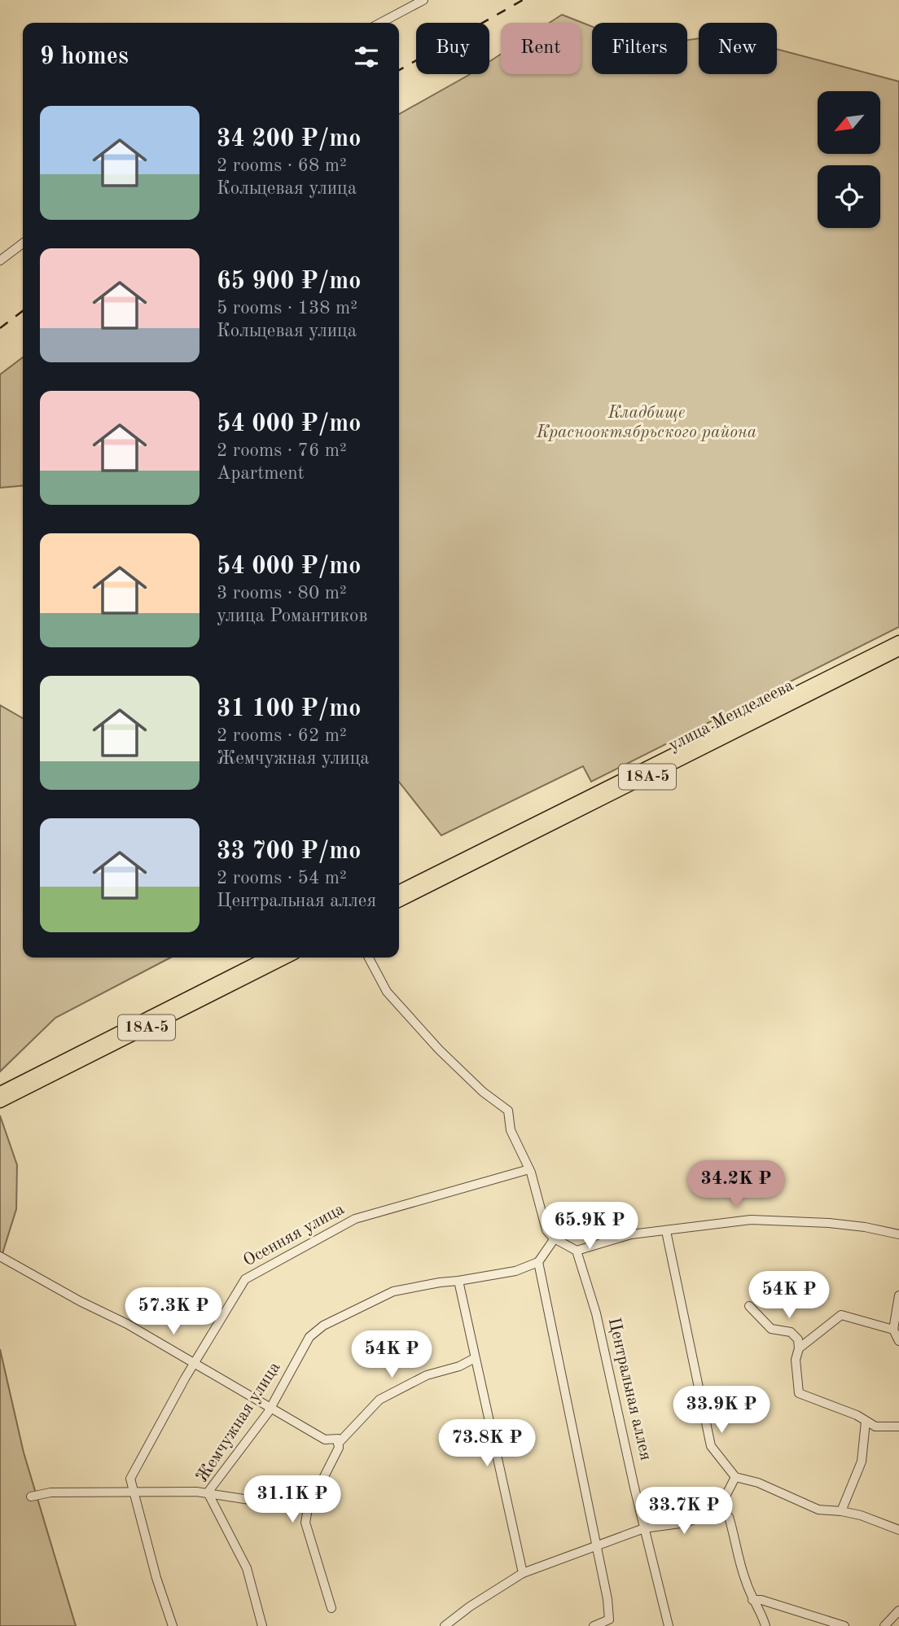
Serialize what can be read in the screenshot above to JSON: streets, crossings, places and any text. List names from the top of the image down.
{
  "streets": {
    "highway": ["улица Менделеева", "18А-5"],
    "street": ["Осенняя улица", "Центральная аллея", "Жемчужная улица"]
  },
  "parks": ["Кладбище Краснооктябрьского района"],
  "north": "bottom left",
  "page": {
    "chip": [
      "Buy",
      "Rent",
      "Filters",
      "New"
    ],
    "heading": "9 homes",
    "list": [
      {
        "name": "34 200 ₽/mo",
        "note": "2 rooms · 68 m² · Кольцевая улица"
      },
      {
        "name": "65 900 ₽/mo",
        "note": "5 rooms · 138 m² · Кольцевая улица"
      },
      {
        "name": "54 000 ₽/mo",
        "note": "2 rooms · 76 m² · Apartment"
      },
      {
        "name": "54 000 ₽/mo",
        "note": "3 rooms · 80 m² · улица Романтиков"
      },
      {
        "name": "31 100 ₽/mo",
        "note": "2 rooms · 62 m² · Жемчужная улица"
      },
      {
        "name": "33 700 ₽/mo",
        "note": "2 rooms · 54 m² · Центральная аллея"
      }
    ],
    "price": [
      "34.2K ₽",
      "65.9K ₽",
      "54K ₽",
      "57.3K ₽",
      "54K ₽",
      "33.9K ₽",
      "73.8K ₽",
      "31.1K ₽",
      "33.7K ₽"
    ]
  }
}
